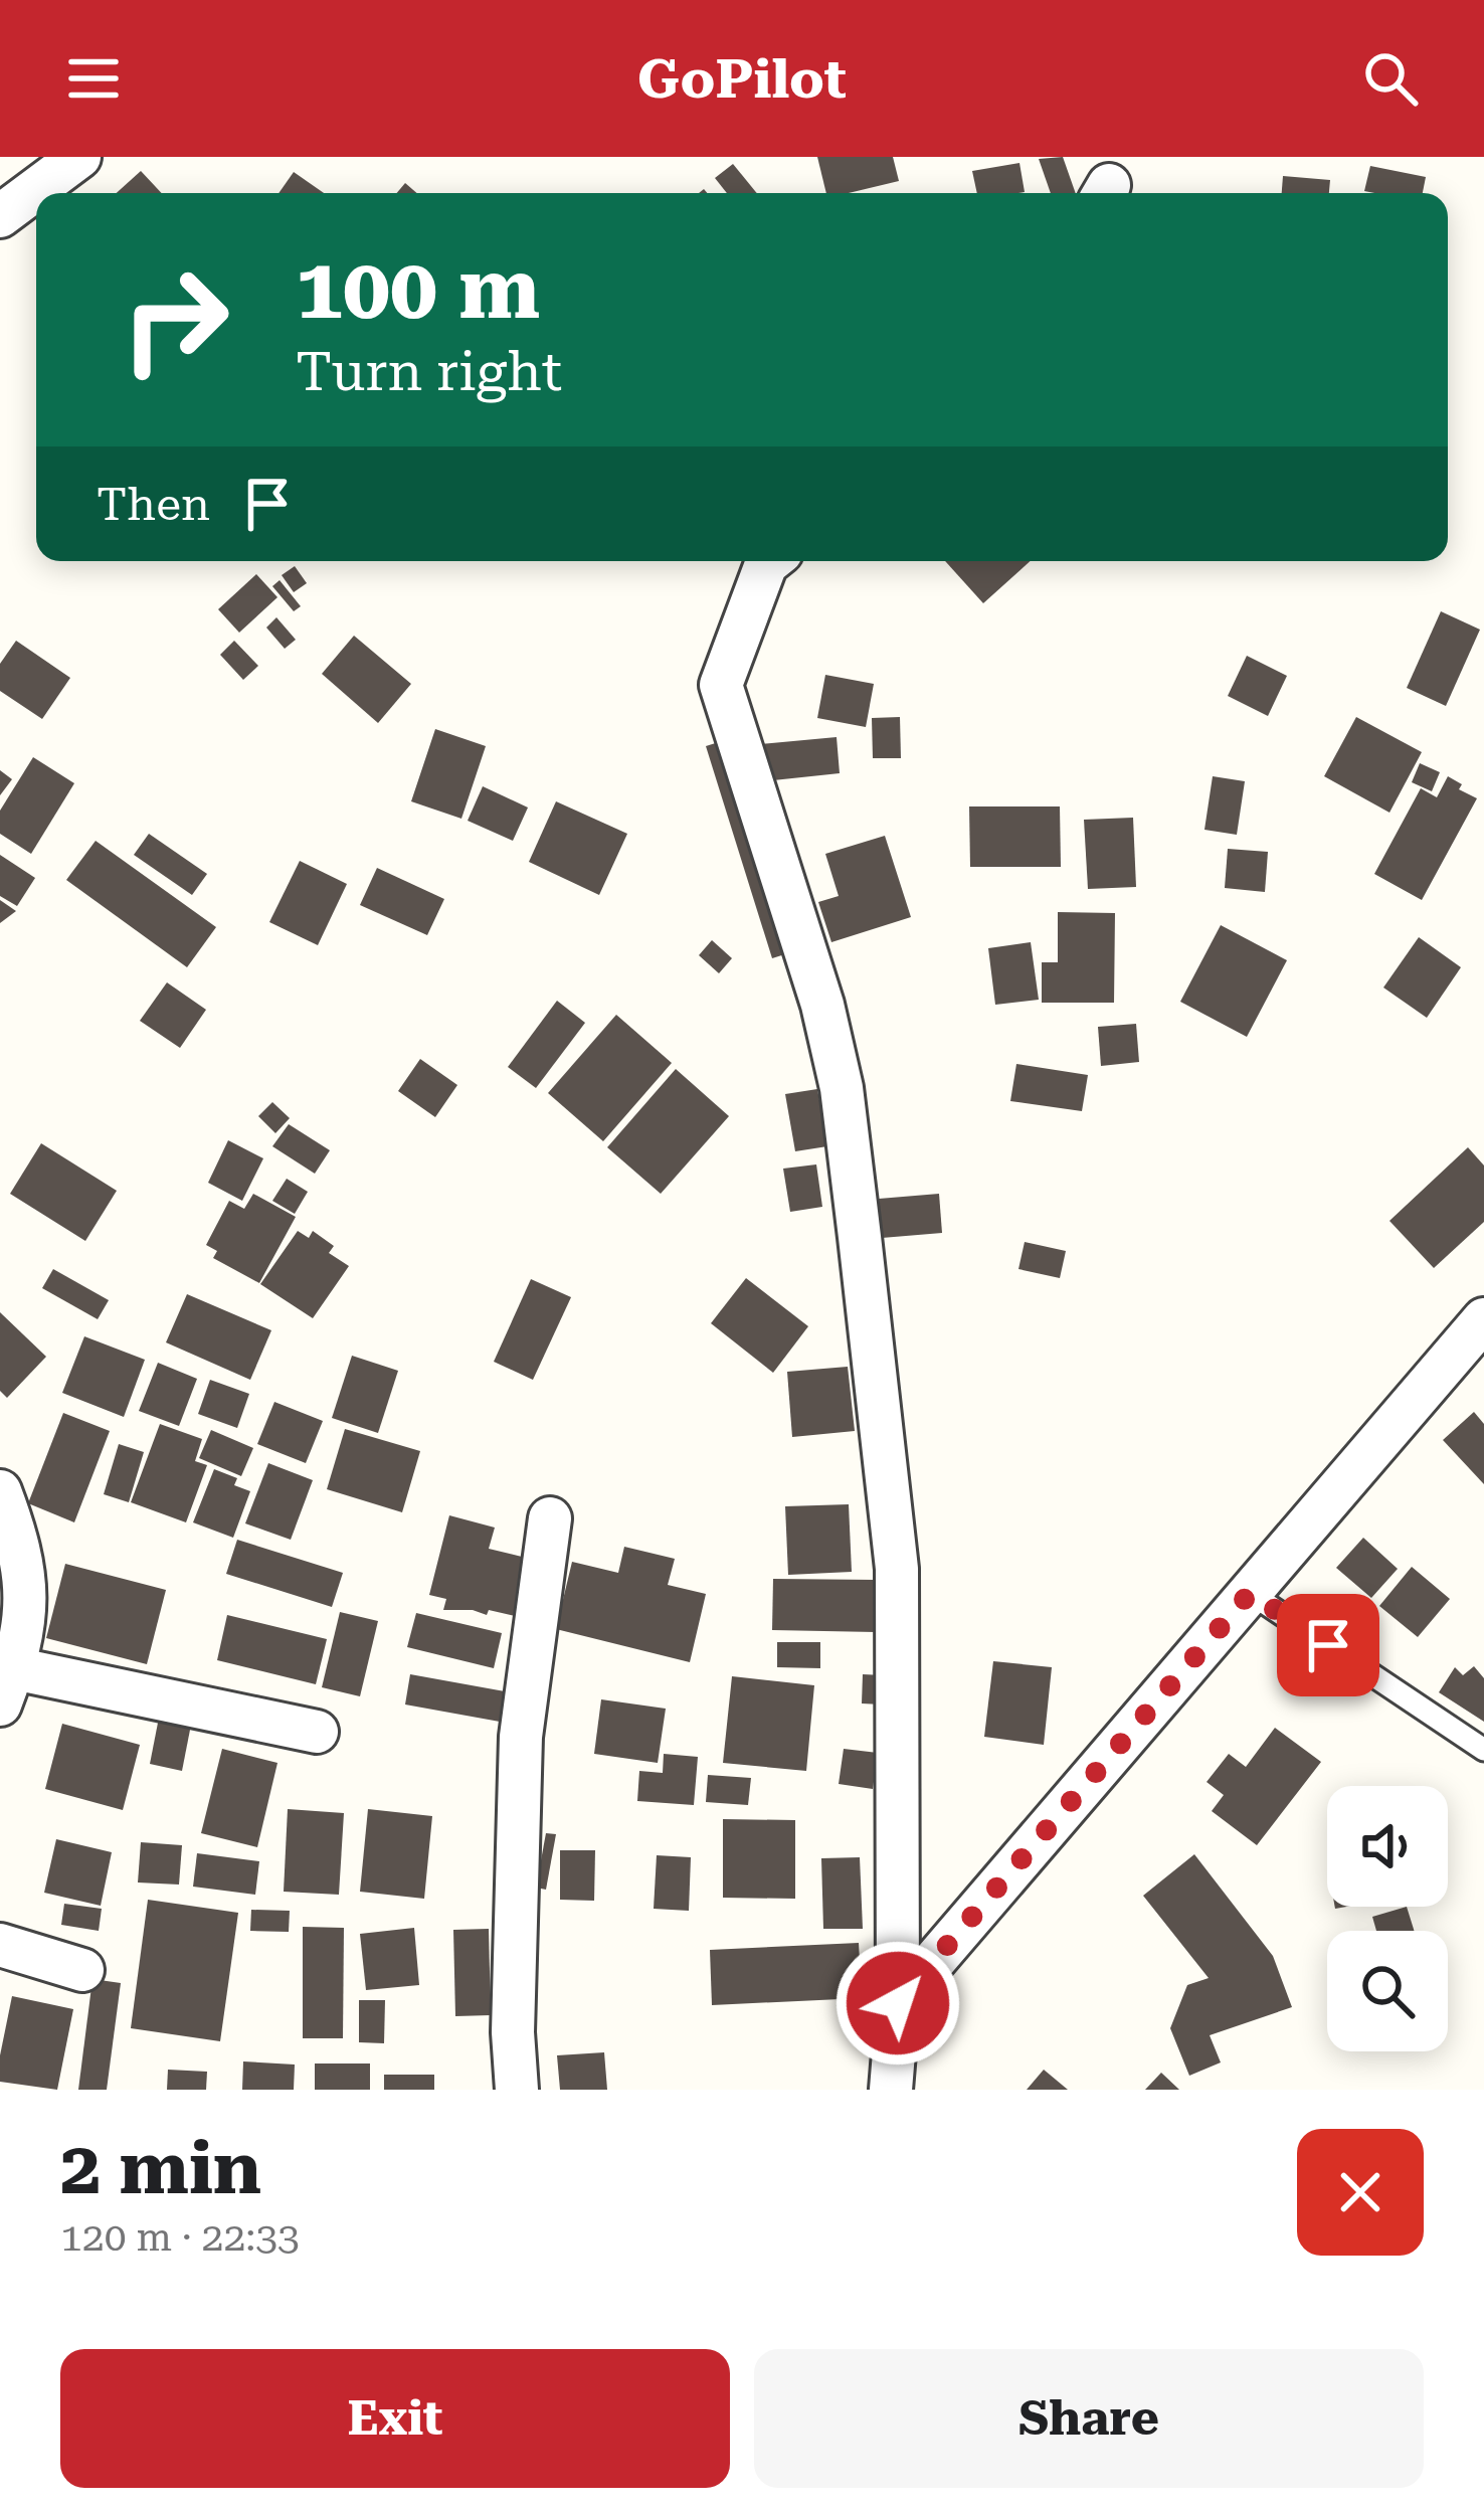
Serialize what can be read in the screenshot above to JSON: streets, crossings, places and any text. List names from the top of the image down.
{
  "page": {
    "header": "GoPilot",
    "turn": ["100 m", "Turn right"],
    "then": "Then",
    "heading": ["2 min", "120 m · 22:33"],
    "buttons": ["Exit", "Share"]
  }
}
